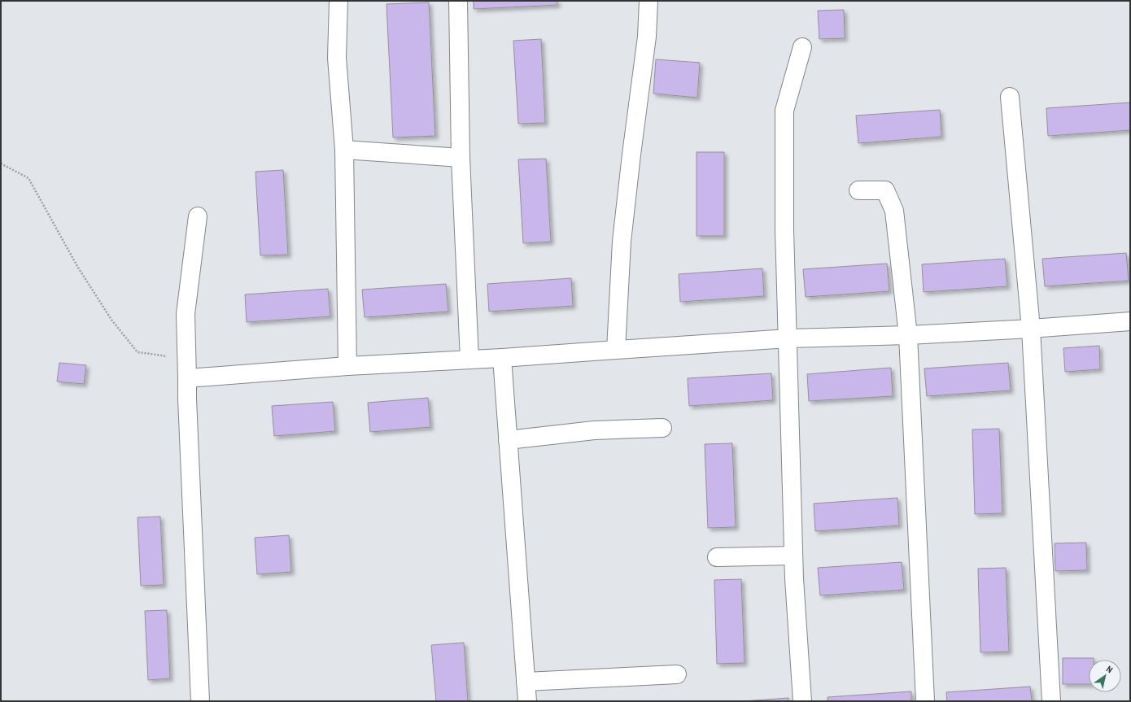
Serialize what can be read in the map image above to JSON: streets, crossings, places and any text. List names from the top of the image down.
{
  "north": "top right"
}
